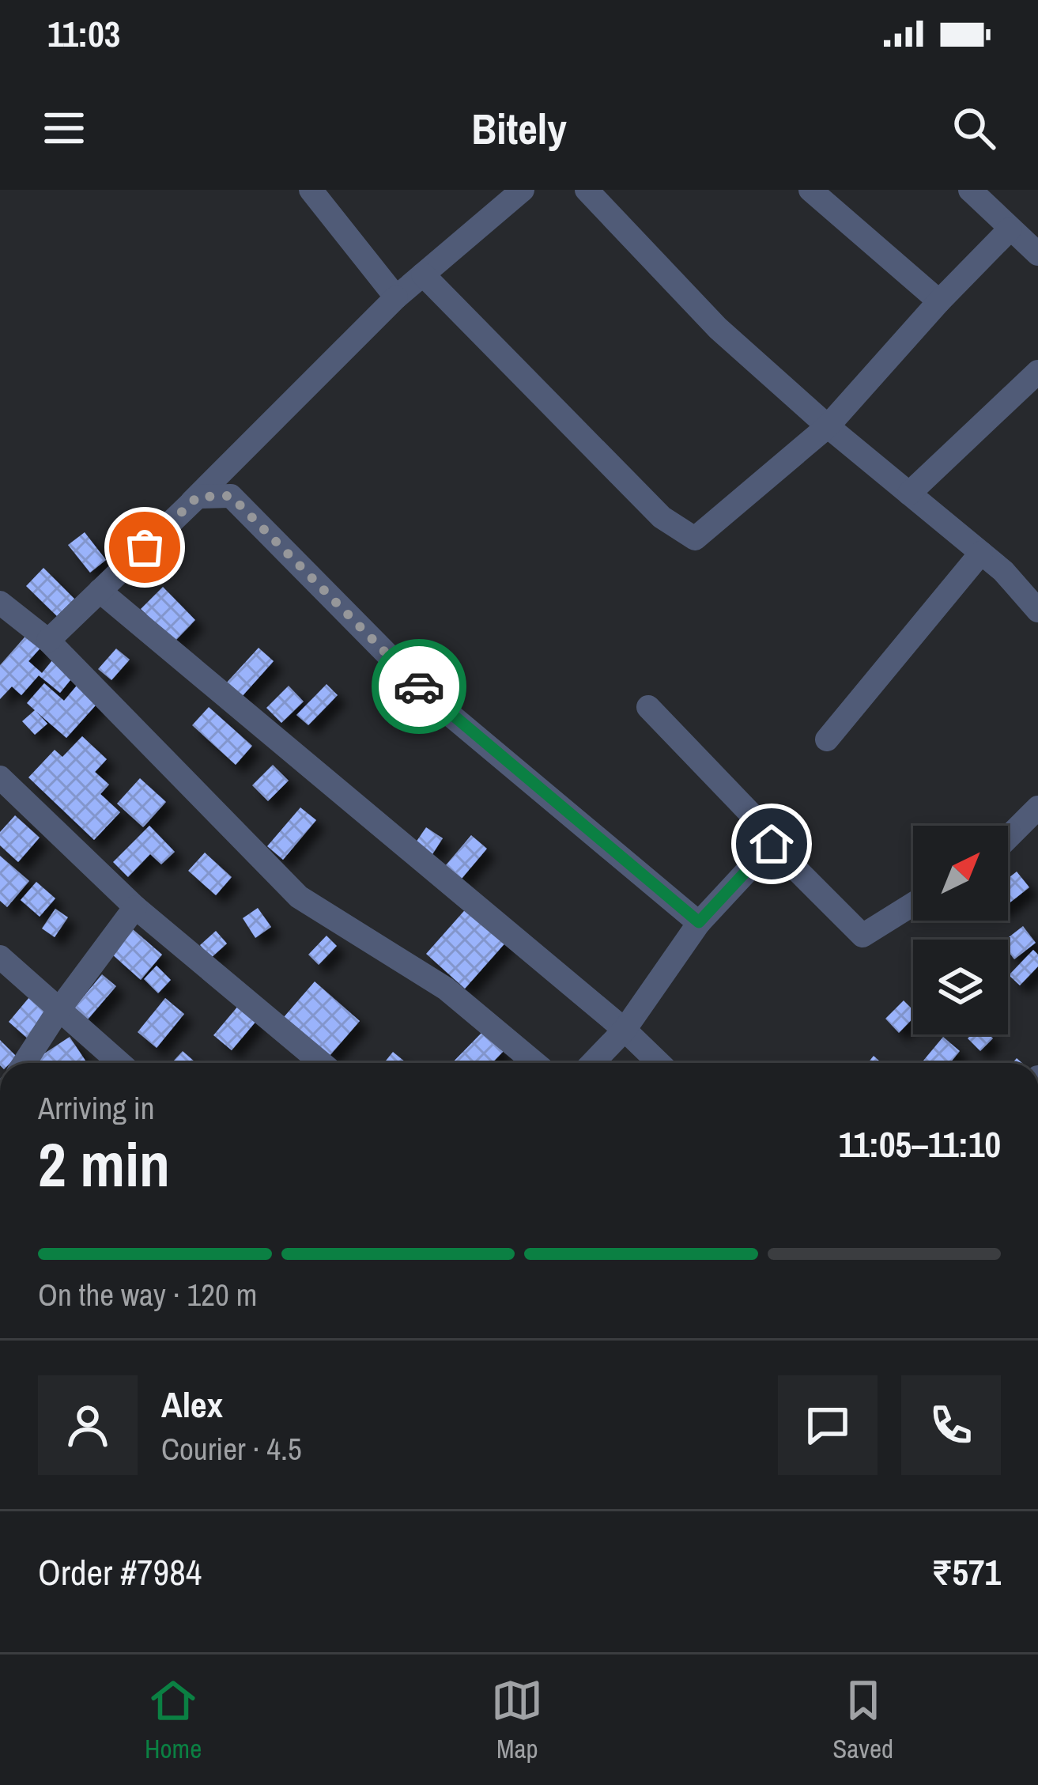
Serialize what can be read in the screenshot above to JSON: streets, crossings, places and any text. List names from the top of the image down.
{
  "north": "top right",
  "page": {
    "status": "11:03",
    "header": "Bitely",
    "heading": ["2 min", "Arriving in", "11:05–11:10"],
    "panel": [
      "Alex",
      "Courier · 4.5",
      "Order #7984",
      "₹571"
    ],
    "bar": "On the way · 120 m",
    "tabs": ["Home", "Map", "Saved"]
  }
}
